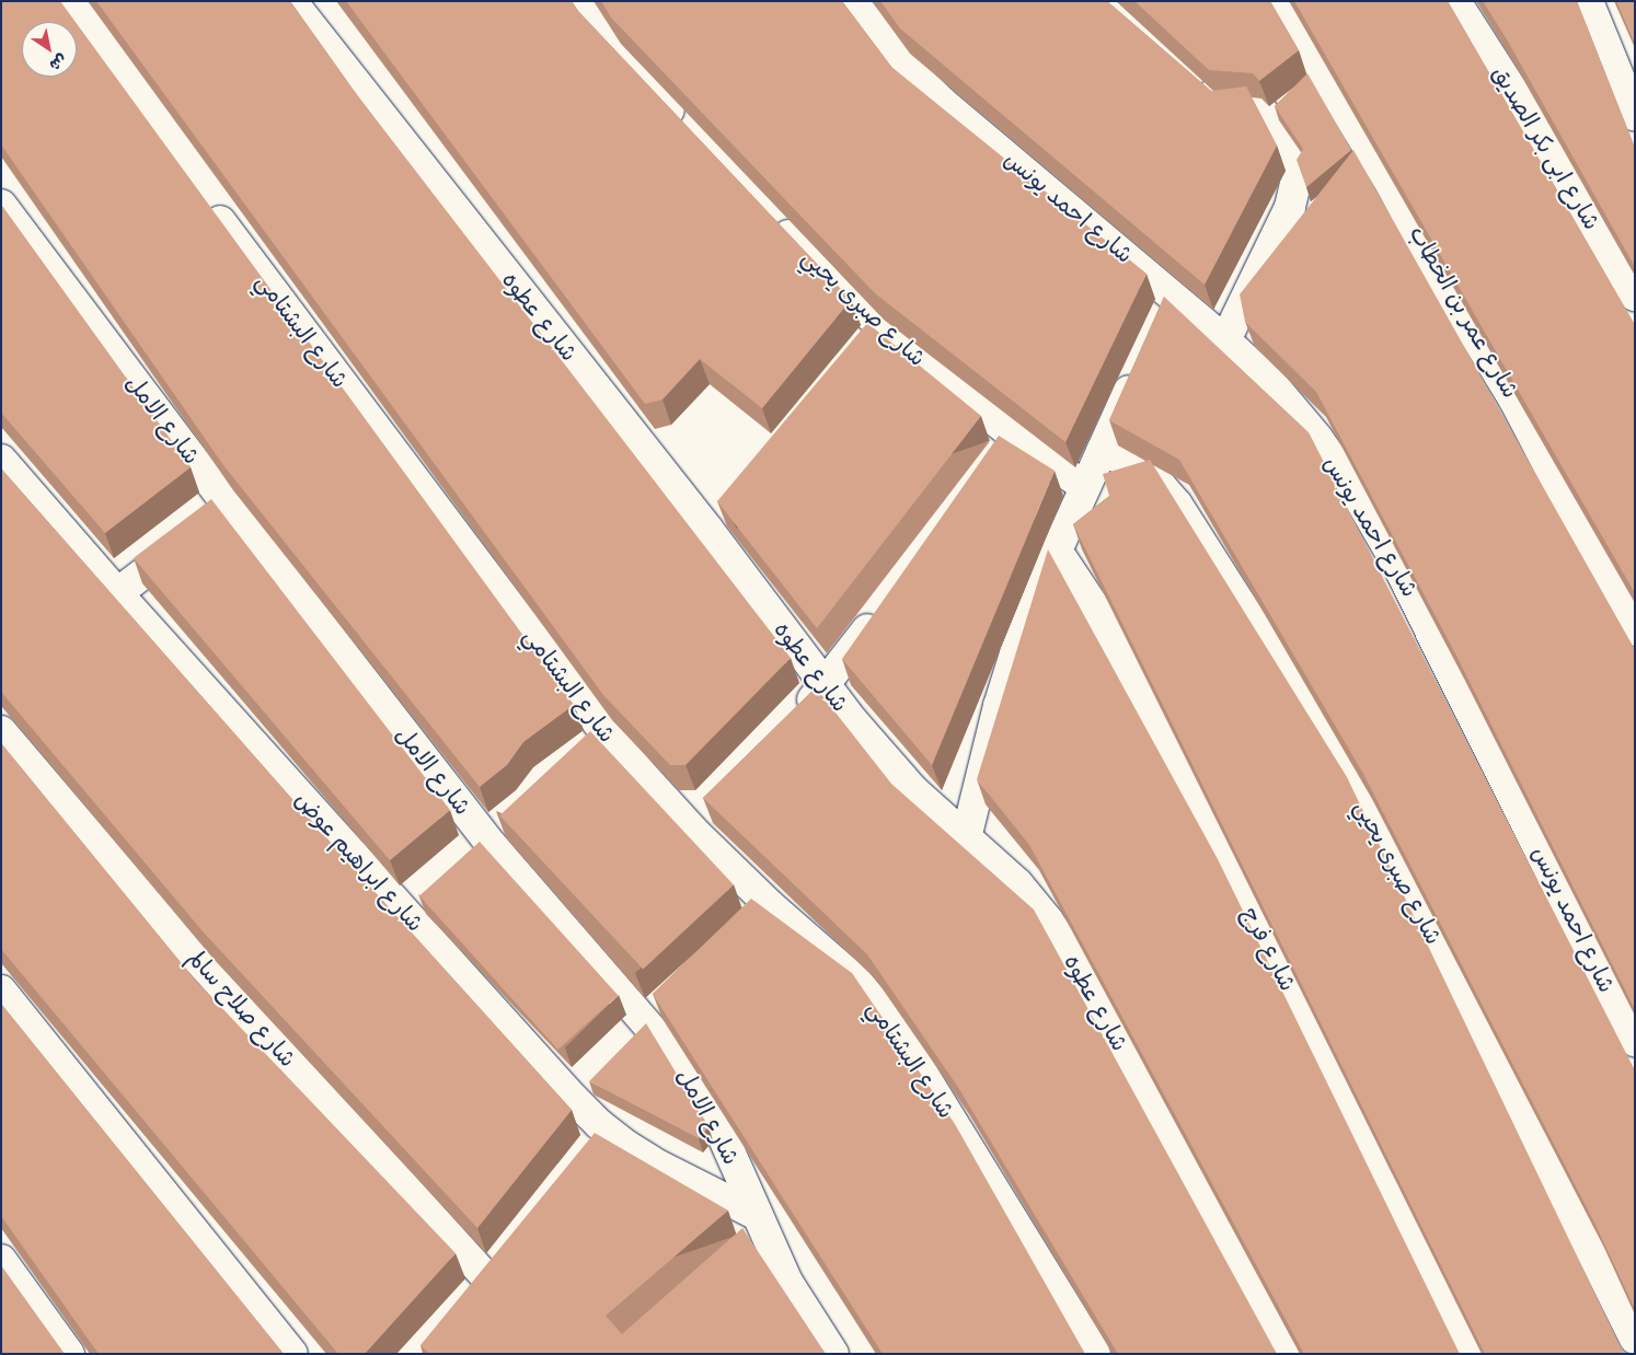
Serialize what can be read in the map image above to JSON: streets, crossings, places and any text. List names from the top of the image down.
{
  "streets": {
    "street": [
      "شارع ابى بكر الصديق",
      "شارع احمد يونس",
      "شارع صبرى يحيي",
      "شارع عمر بن الخطاب",
      "شارع عطوه",
      "شارع البشتامي",
      "شارع الامل",
      "شارع ابراهيم عوض",
      "شارع فرج",
      "شارع صلاح سالم"
    ]
  },
  "crossings": [
    ["شارع الامل", "شارع ابراهيم عوض"]
  ],
  "north": "bottom right"
}
